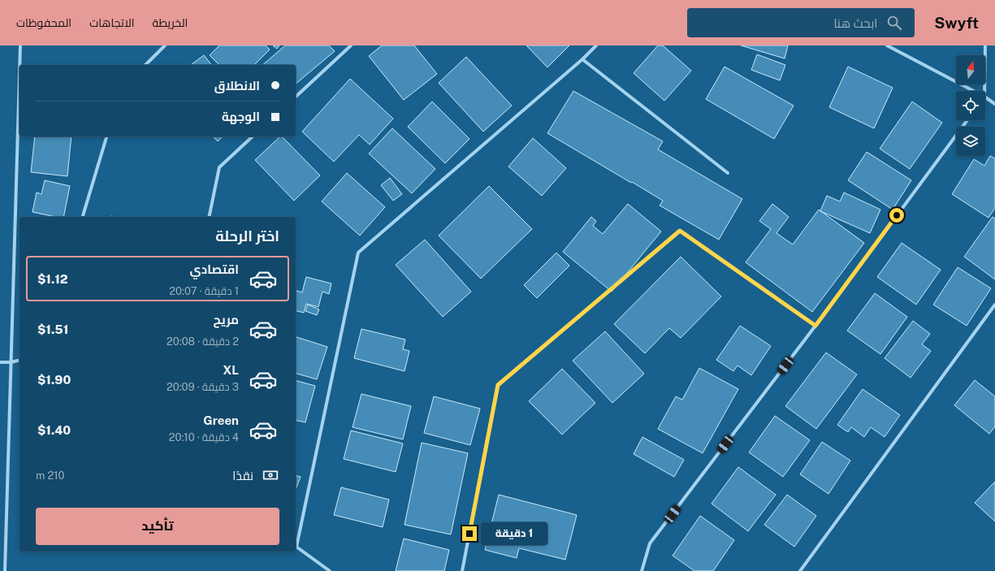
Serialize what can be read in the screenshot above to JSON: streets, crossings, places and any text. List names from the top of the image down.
{
  "north": "top",
  "page": {
    "header": "Swyft",
    "search": "ابحث هنا",
    "nav": ["الخريطة", "الاتجاهات", "المحفوظات"],
    "banner": ["الانطلاق", "الوجهة"],
    "heading": "اختر الرحلة",
    "list": [
      {
        "name": "اقتصادي",
        "note": "1 دقيقة · 20:07",
        "value": "$1.12"
      },
      {
        "name": "مريح",
        "note": "2 دقيقة · 20:08",
        "value": "$1.51"
      },
      {
        "name": "XL",
        "note": "3 دقيقة · 20:09",
        "value": "$1.90"
      },
      {
        "name": "Green",
        "note": "4 دقيقة · 20:10",
        "value": "$1.40"
      }
    ],
    "pay": ["نقدًا", "210 m"],
    "buttons": "تأكيد",
    "bubble": "1 دقيقة"
  }
}
